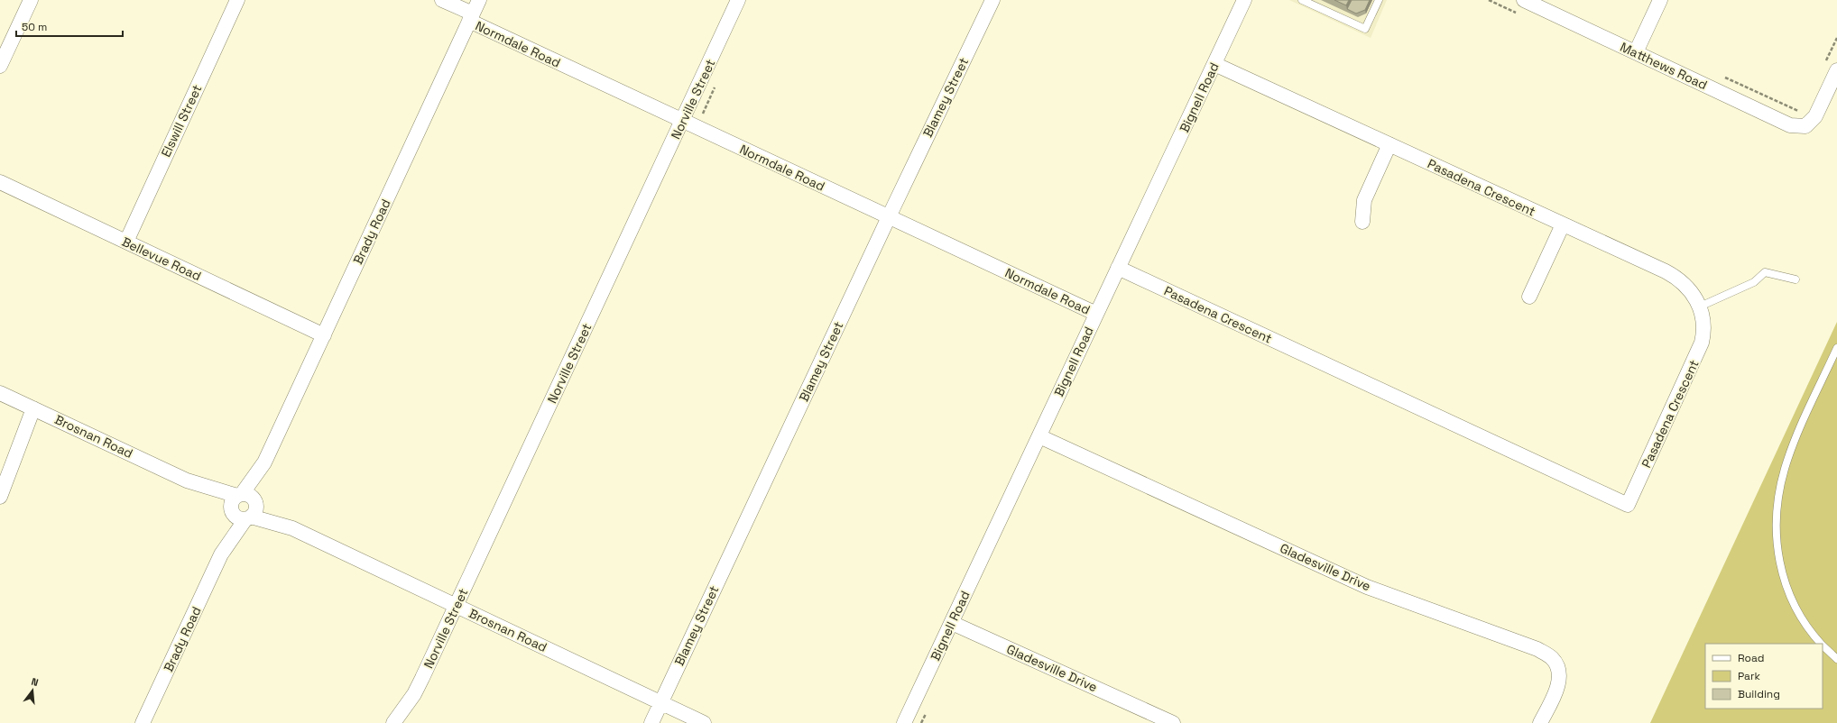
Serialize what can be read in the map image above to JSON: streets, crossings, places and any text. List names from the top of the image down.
{
  "streets": {
    "street": [
      "Normdale Road",
      "Matthews Road",
      "Blamey Street",
      "Bignell Road",
      "Norville Street",
      "Elswill Street",
      "Pasadena Crescent",
      "Brady Road",
      "Bellevue Road",
      "Brosnan Road",
      "Gladesville Drive"
    ]
  },
  "crossings": [
    ["Normdale Road", "Blamey Street"],
    ["Normdale Road", "Bignell Road"],
    ["Normdale Road", "Norville Street"],
    ["Normdale Road", "Brady Road"],
    ["Blamey Street", "Brosnan Road"],
    ["Bignell Road", "Pasadena Crescent"],
    ["Bignell Road", "Gladesville Drive"],
    ["Norville Street", "Brosnan Road"],
    ["Elswill Street", "Bellevue Road"],
    ["Brady Road", "Bellevue Road"],
    ["Brady Road", "Brosnan Road"]
  ],
  "legend": ["Road", "Park", "Building"],
  "scale_bar": "50 m",
  "north": "top"
}
